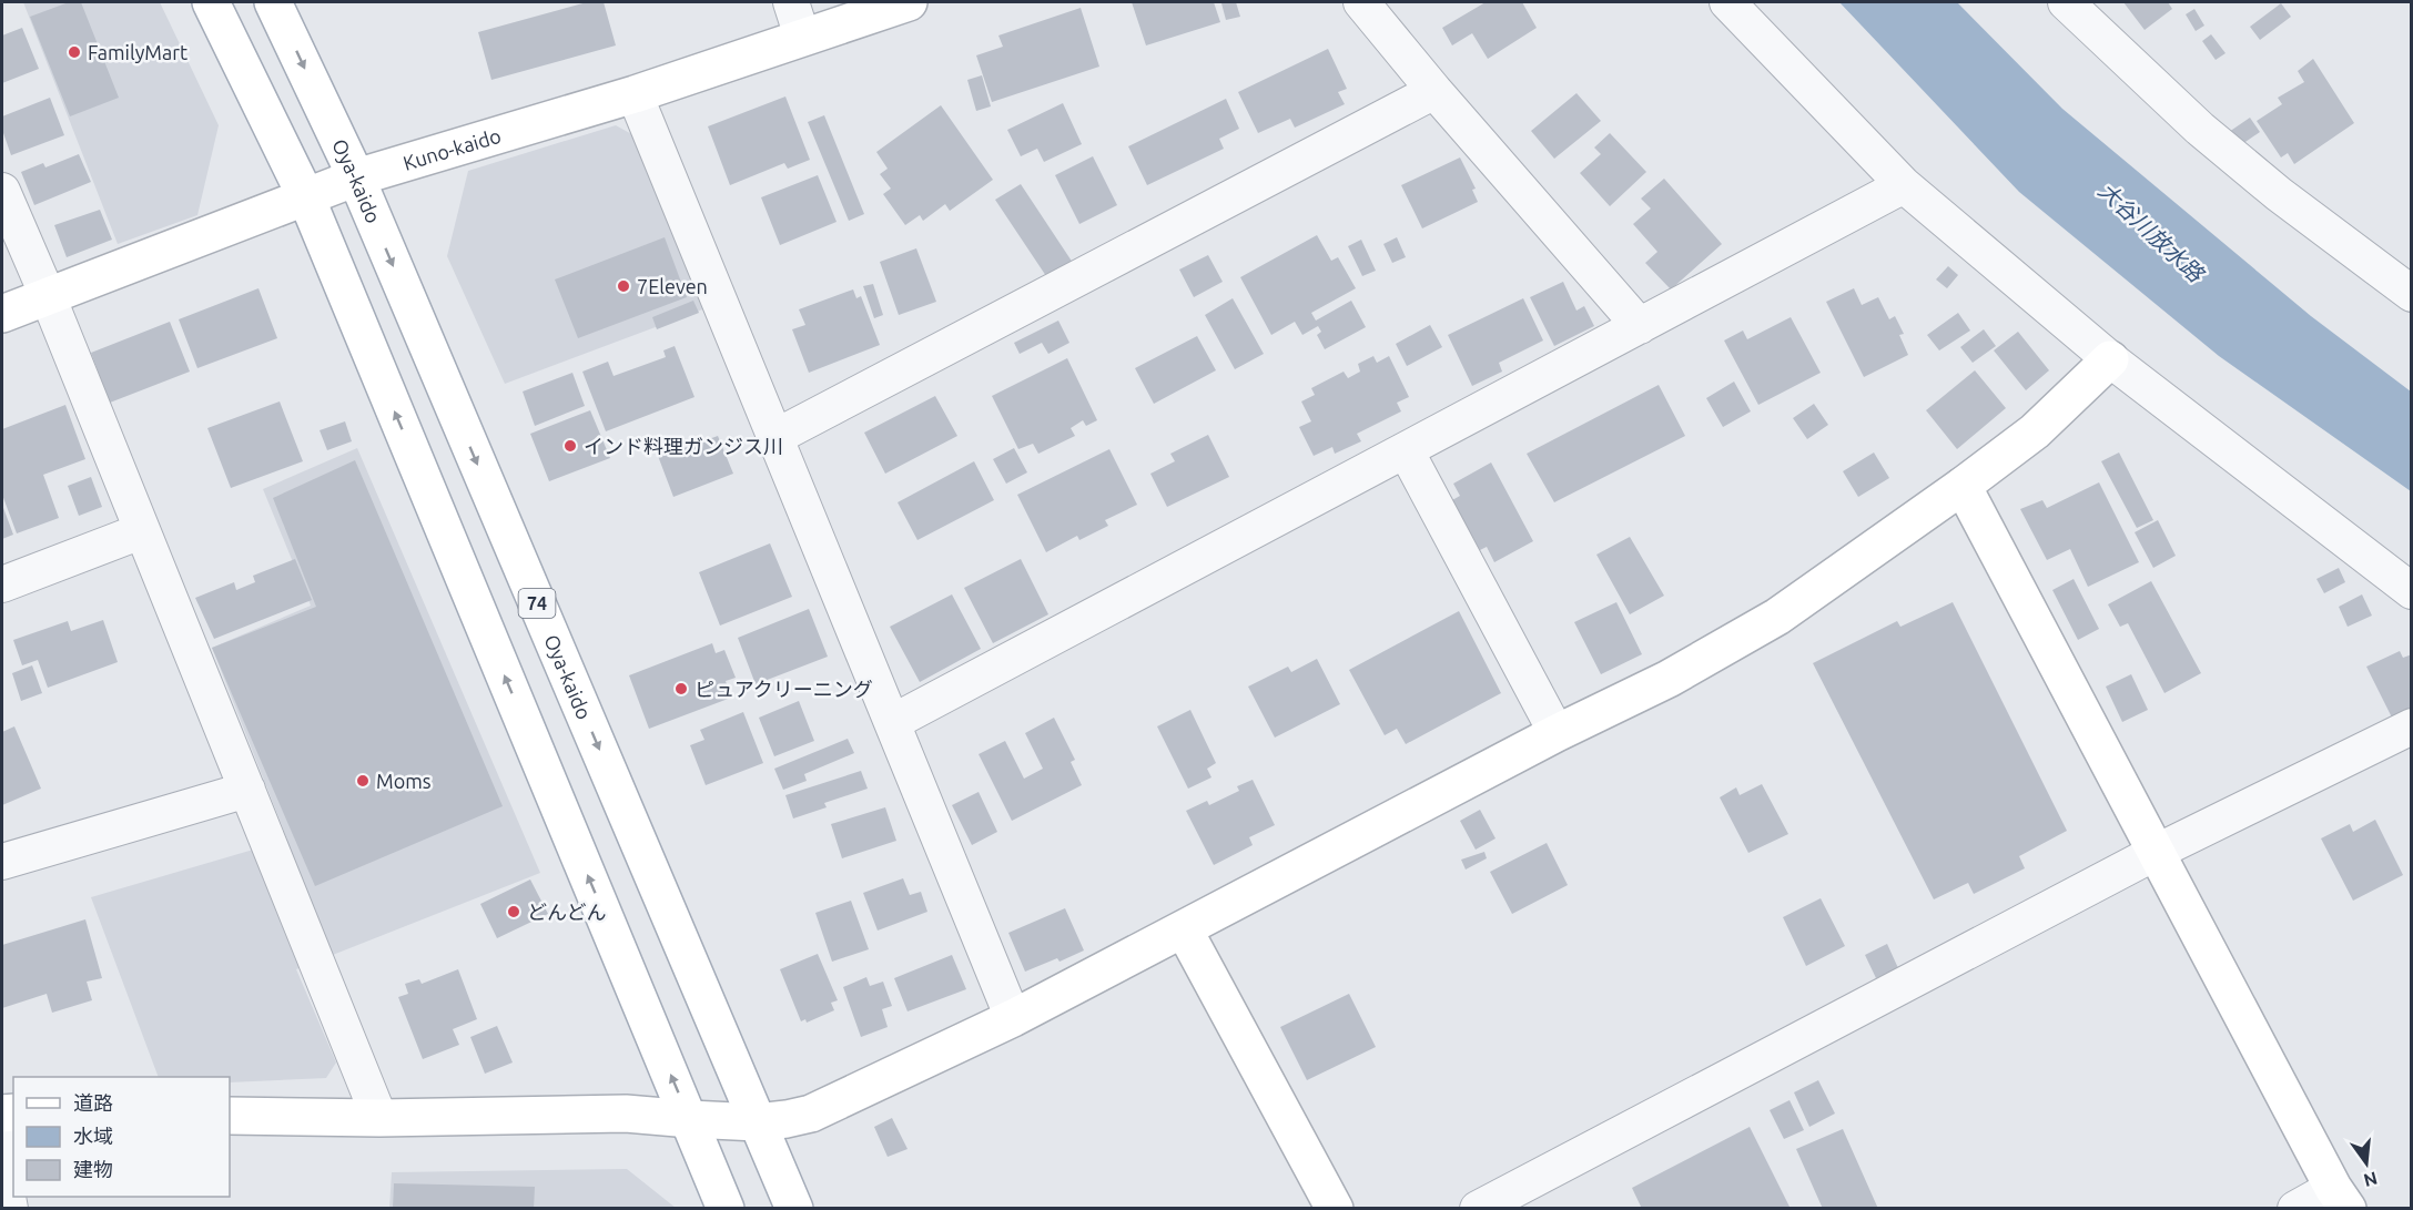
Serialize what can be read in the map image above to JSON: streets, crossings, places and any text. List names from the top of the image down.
{
  "streets": {
    "street": ["Kuno-kaido", "Oya-kaido", "74"]
  },
  "crossings": [
    ["Kuno-kaido", "Oya-kaido"]
  ],
  "water": ["大谷川放水路"],
  "places": [
    "FamilyMart",
    "7Eleven",
    "インド料理ガンジス川",
    "ピュアクリーニング",
    "Moms",
    "どんどん"
  ],
  "legend": ["道路", "水域", "建物"],
  "north": "bottom"
}
